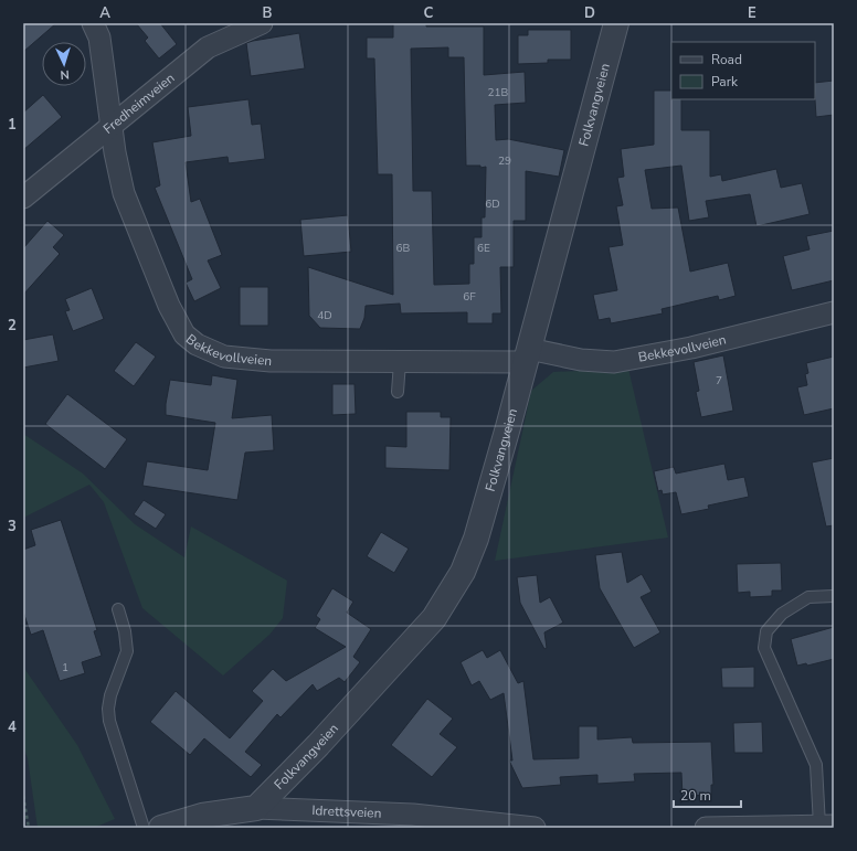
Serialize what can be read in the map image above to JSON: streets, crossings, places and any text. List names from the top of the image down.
{
  "streets": {
    "street": [
      "Fredheimveien",
      "Folkvangveien",
      "Bekkevollveien",
      "Idrettsveien"
    ]
  },
  "crossings": [
    ["Fredheimveien", "Bekkevollveien"],
    ["Folkvangveien", "Bekkevollveien"],
    ["Folkvangveien", "Idrettsveien"]
  ],
  "house_numbers": [
    "21B",
    "29",
    "6D",
    "6B",
    "6E",
    "6F",
    "4D",
    "7",
    "1"
  ],
  "legend": ["Road", "Park"],
  "scale_bar": "20 m",
  "north": "bottom",
  "grid": {
    "columns": [
      "A",
      "B",
      "C",
      "D",
      "E"
    ],
    "rows": [
      "1",
      "2",
      "3",
      "4"
    ]
  }
}
